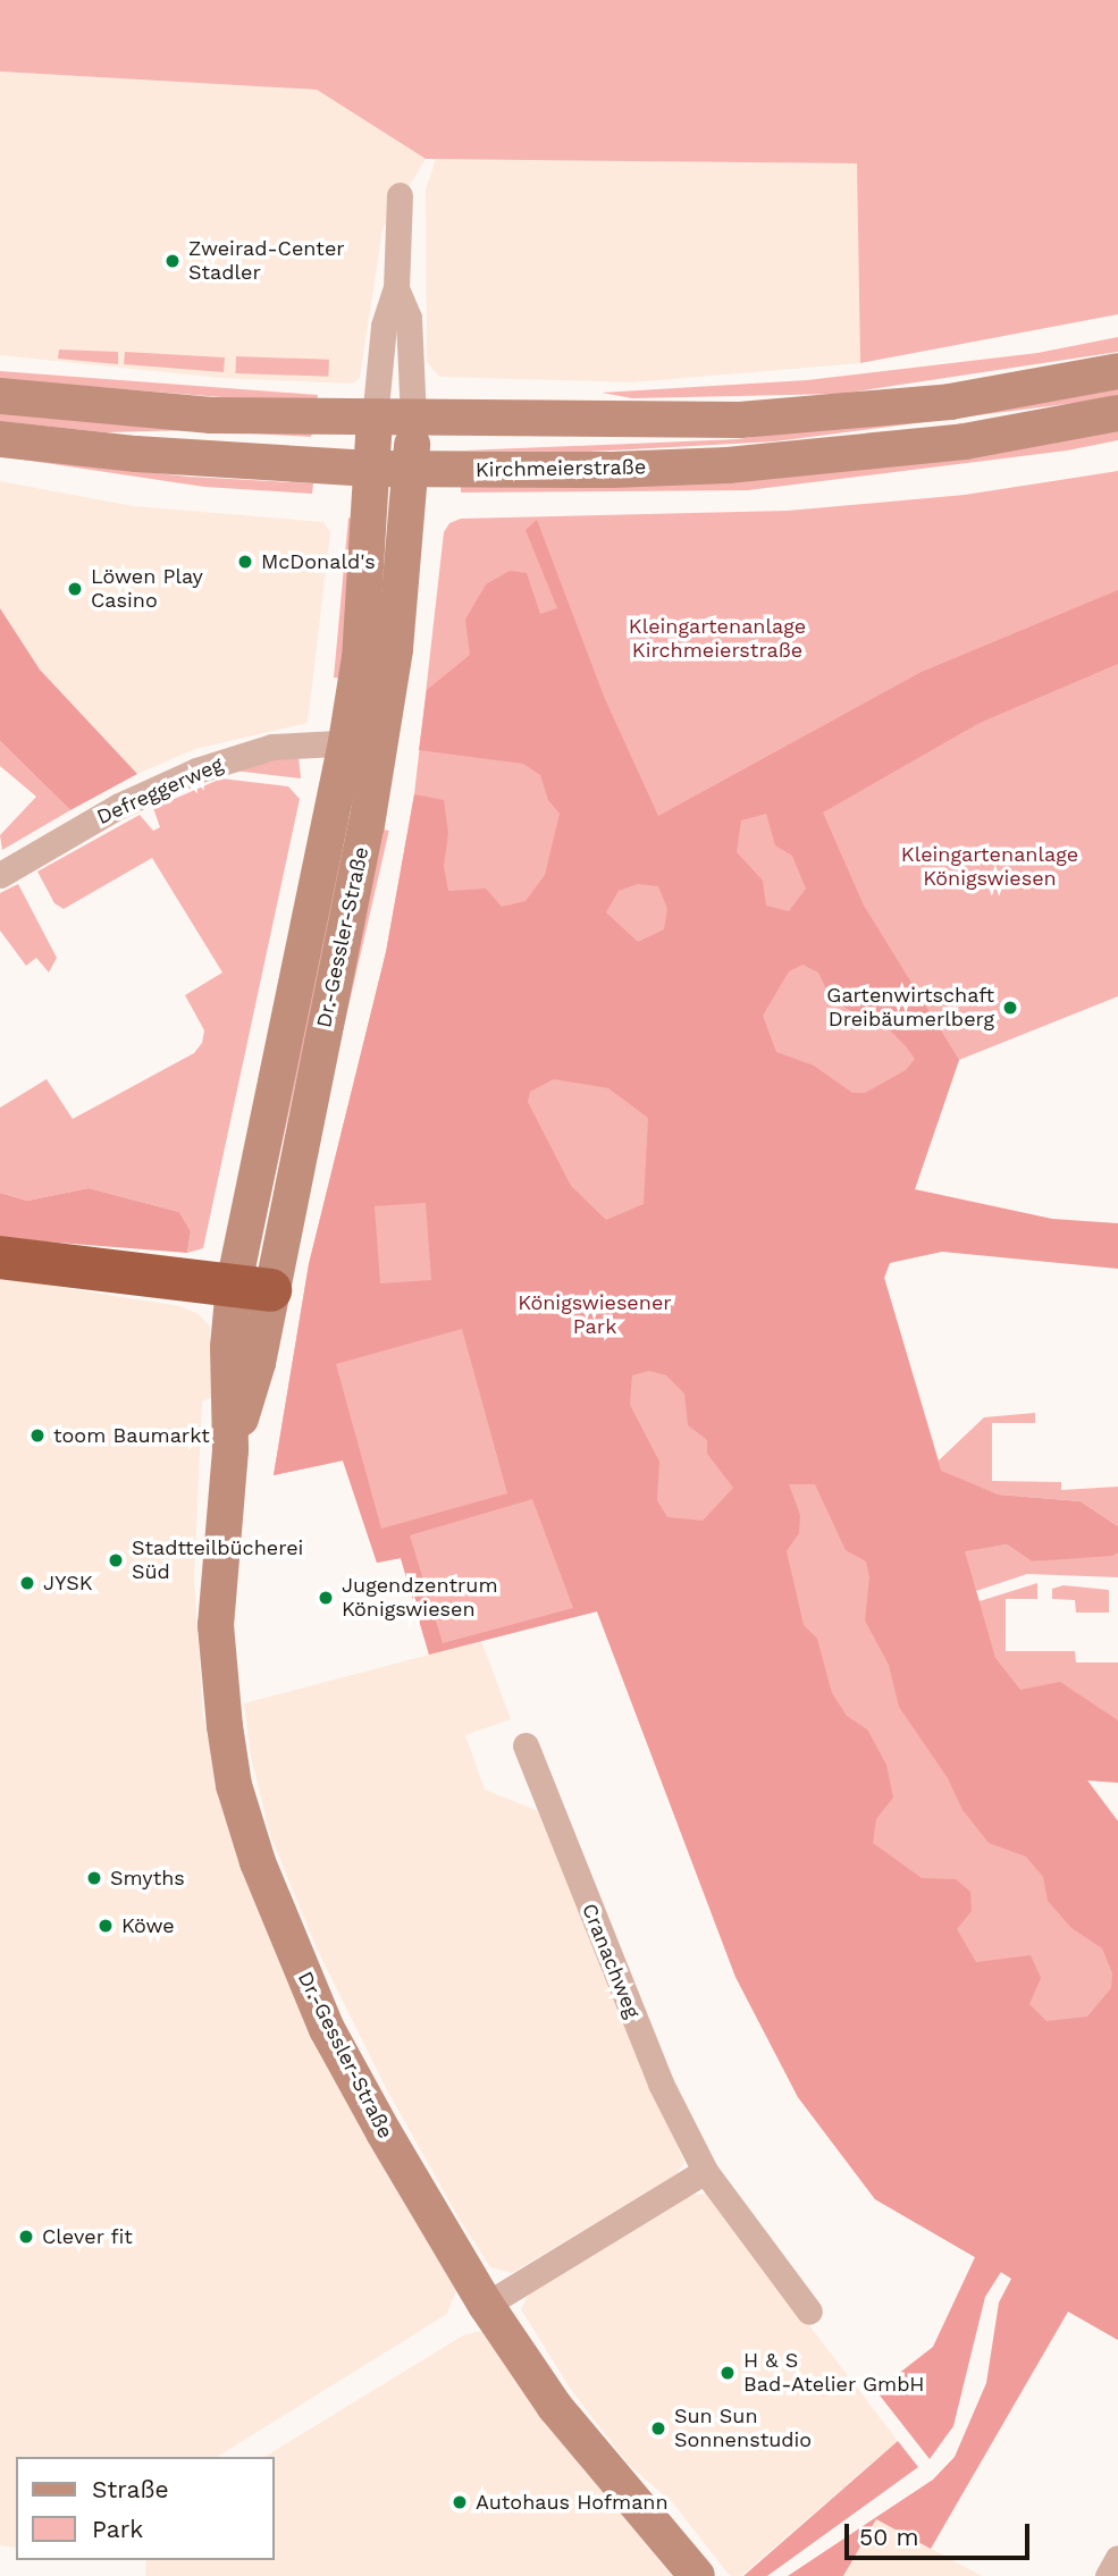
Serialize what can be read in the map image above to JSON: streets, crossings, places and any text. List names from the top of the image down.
{
  "streets": {
    "main road": ["Kirchmeierstraße", "Dr.-Gessler-Straße"],
    "street": ["Defreggerweg", "Cranachweg"]
  },
  "crossings": [
    ["Kirchmeierstraße", "Dr.-Gessler-Straße"],
    ["Defreggerweg", "Dr.-Gessler-Straße"]
  ],
  "parks": ["Kleingartenanlage Kirchmeierstraße", "Kleingartenanlage Königswiesen", "Königswiesener Park"],
  "places": [
    "Zweirad-Center Stadler",
    "McDonald's",
    "Löwen Play Casino",
    "Gartenwirtschaft Dreibäumerlberg",
    "toom Baumarkt",
    "Stadtteilbücherei Süd",
    "JYSK",
    "Jugendzentrum Königswiesen",
    "Smyths",
    "Köwe",
    "Clever fit",
    "H & S Bad-Atelier GmbH",
    "Sun Sun Sonnenstudio",
    "Autohaus Hofmann"
  ],
  "legend": ["Straße", "Park"],
  "scale_bar": "50 m"
}
